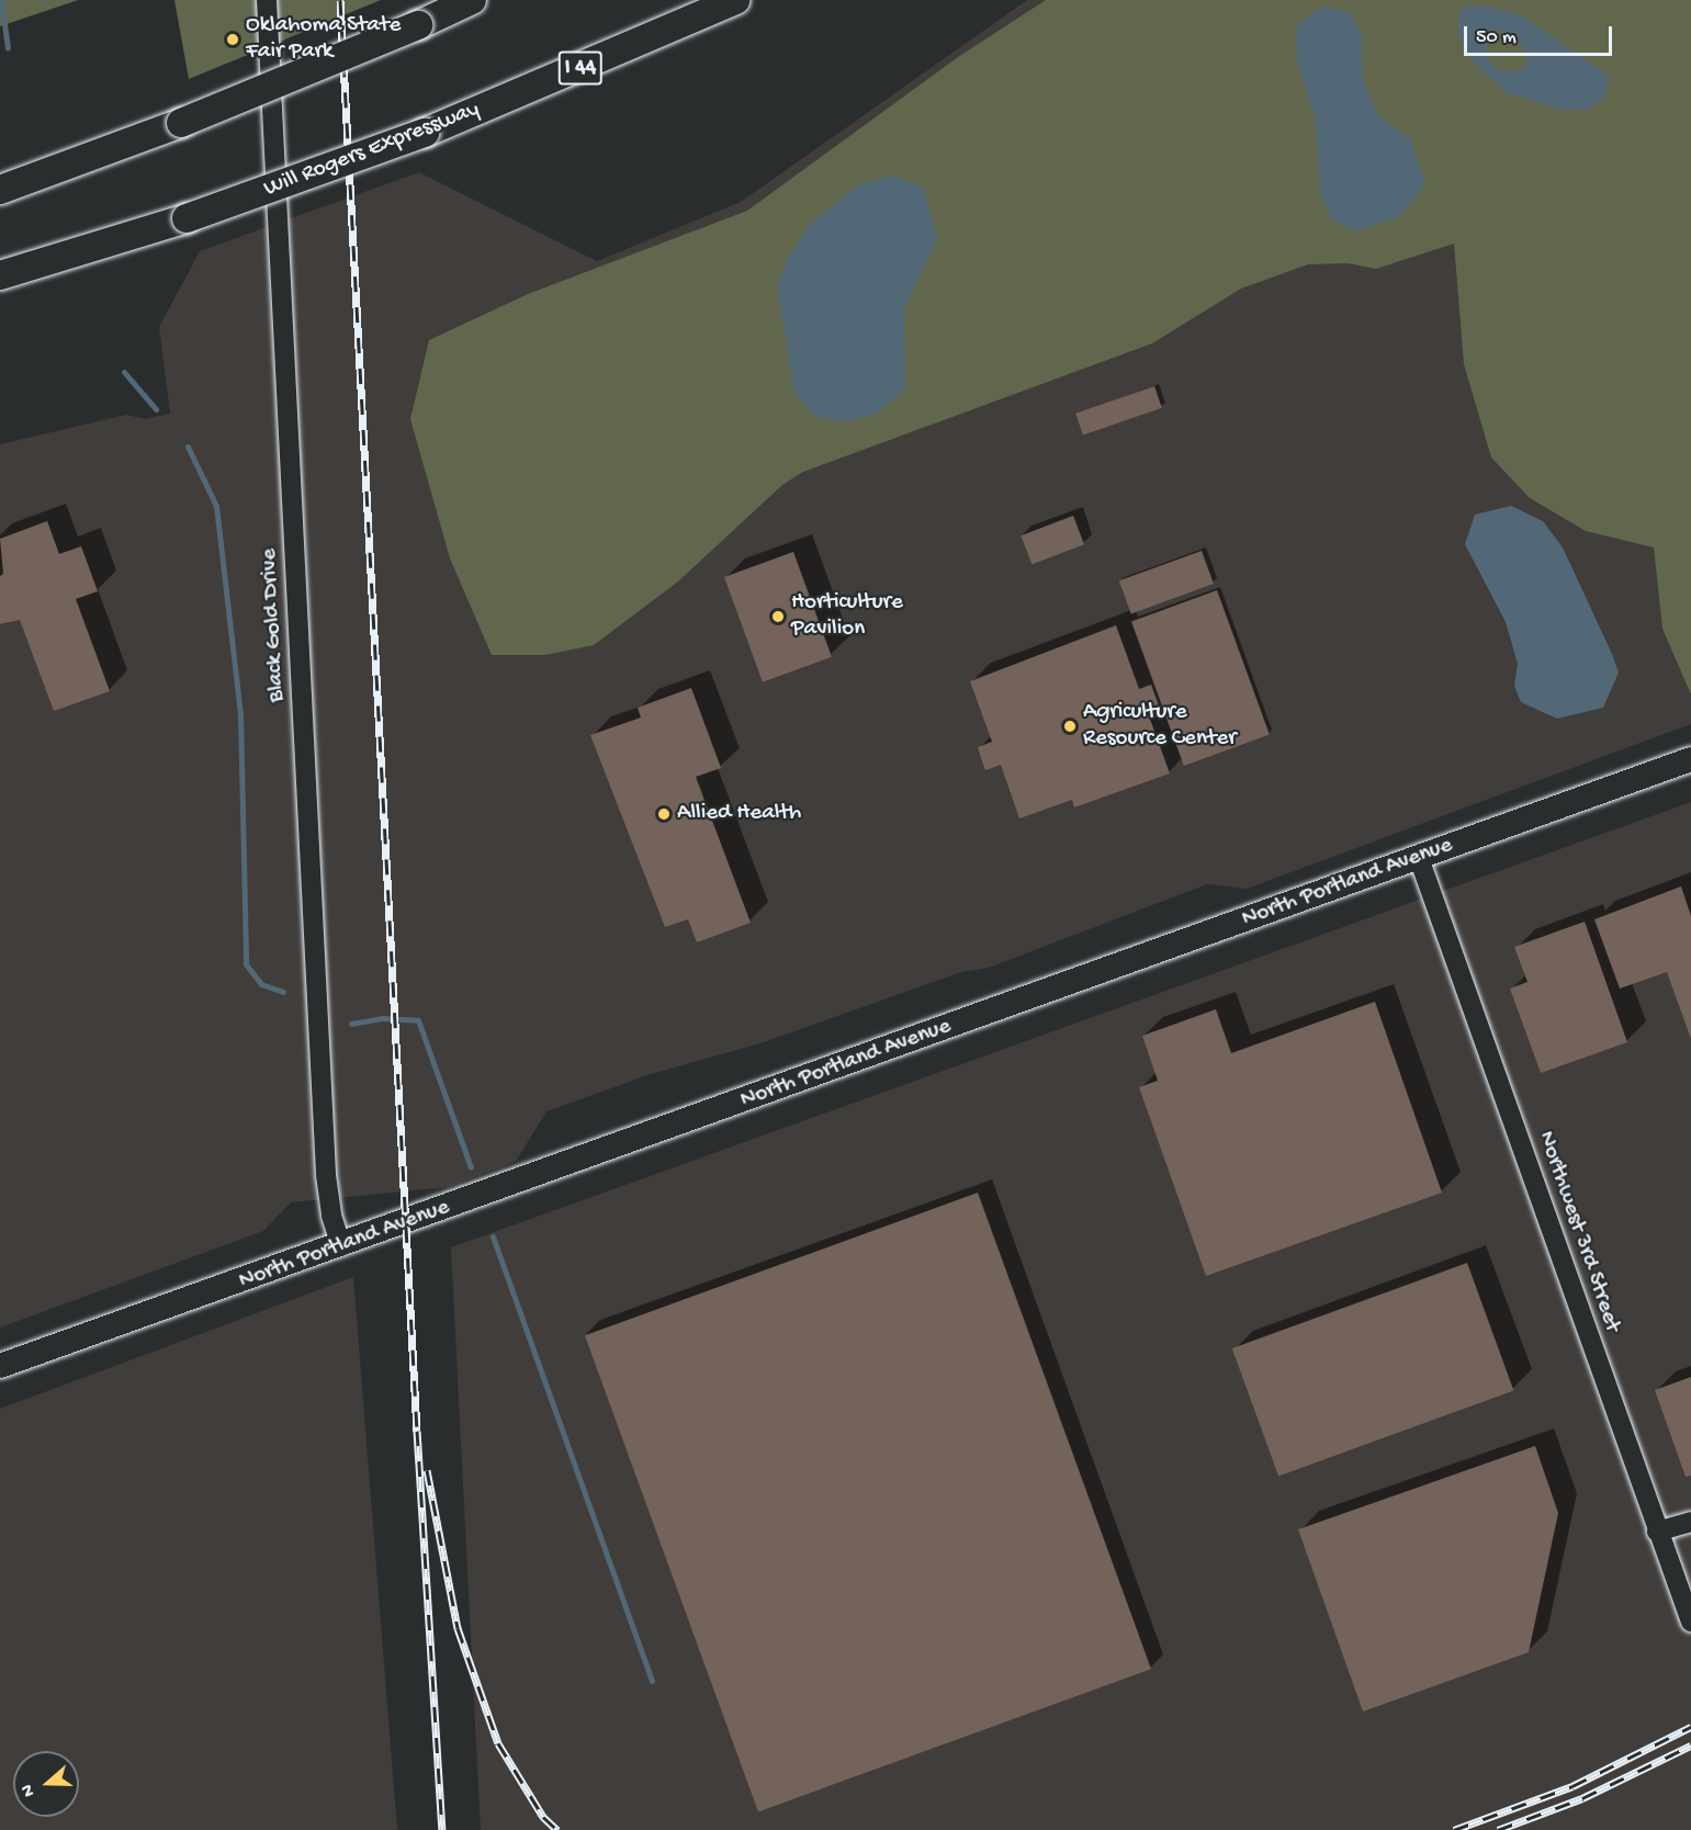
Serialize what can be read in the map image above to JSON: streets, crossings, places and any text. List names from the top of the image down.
{
  "streets": {
    "highway": ["I 44", "Will Rogers Expressway"],
    "main road": ["North Portland Avenue"],
    "street": ["Black Gold Drive", "Northwest 3rd Street"]
  },
  "crossings": [
    ["Black Gold Drive", "North Portland Avenue"],
    ["North Portland Avenue", "Northwest 3rd Street"]
  ],
  "places": [
    "Oklahoma State Fair Park",
    "Horticulture Pavilion",
    "Agriculture Resource Center",
    "Allied Health"
  ],
  "scale_bar": "50 m",
  "north": "left"
}
